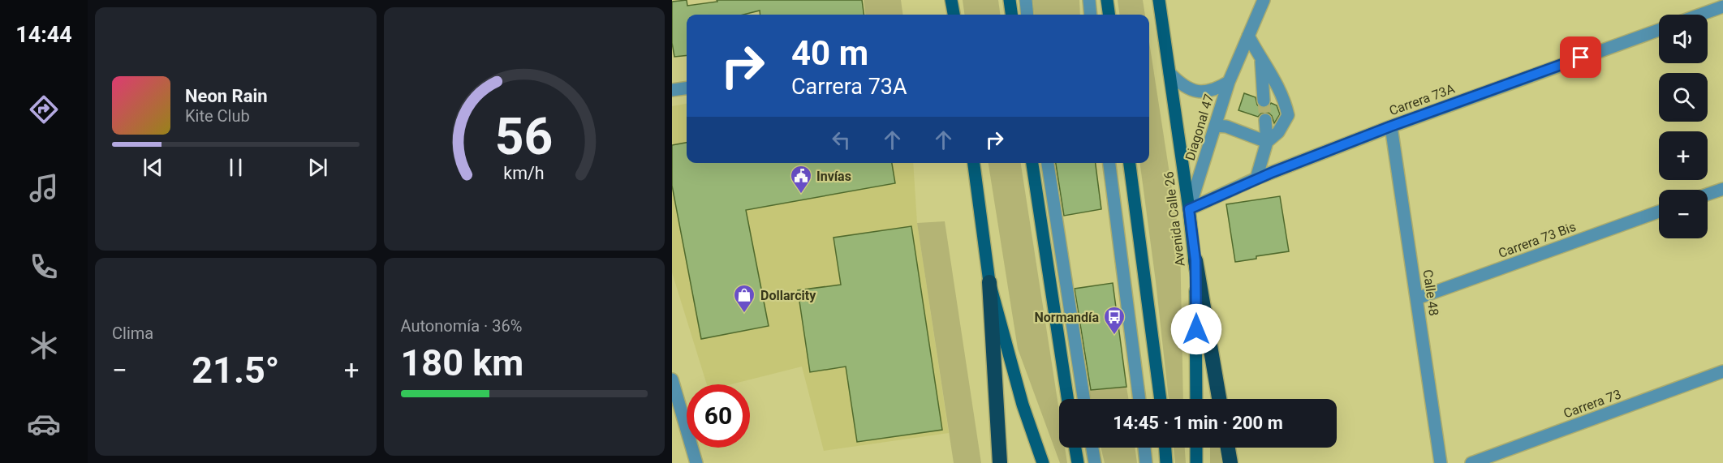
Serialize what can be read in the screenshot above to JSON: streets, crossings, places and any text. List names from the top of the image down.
{
  "streets": {
    "main road": ["Avenida Calle 26"],
    "street": [
      "Carrera 73A",
      "Diagonal 47",
      "Carrera 73 Bis",
      "Calle 48",
      "Carrera 73"
    ]
  },
  "crossings": [
    ["Carrera 73A", "Diagonal 47"],
    ["Carrera 73A", "Avenida Calle 26"],
    ["Carrera 73A", "Calle 48"],
    ["Diagonal 47", "Avenida Calle 26"],
    ["Carrera 73 Bis", "Calle 48"]
  ],
  "places": {
    "public building": ["Invías"],
    "shop": ["Dollarcity"],
    "bus stop": ["Normandía"]
  },
  "page": {
    "tabs": "14:44",
    "map_buttons": ["+", "−"],
    "turn": ["40 m", "Carrera 73A"],
    "song": ["Neon Rain", "Kite Club"],
    "tile": [
      "Clima",
      ["Autonomía · 36%", "180 km"]
    ],
    "heat": ["−", "21.5°", "+"],
    "limit": "60",
    "trip": "14:45 · 1 min · 200 m",
    "gauge": ["56", "km/h"]
  }
}
